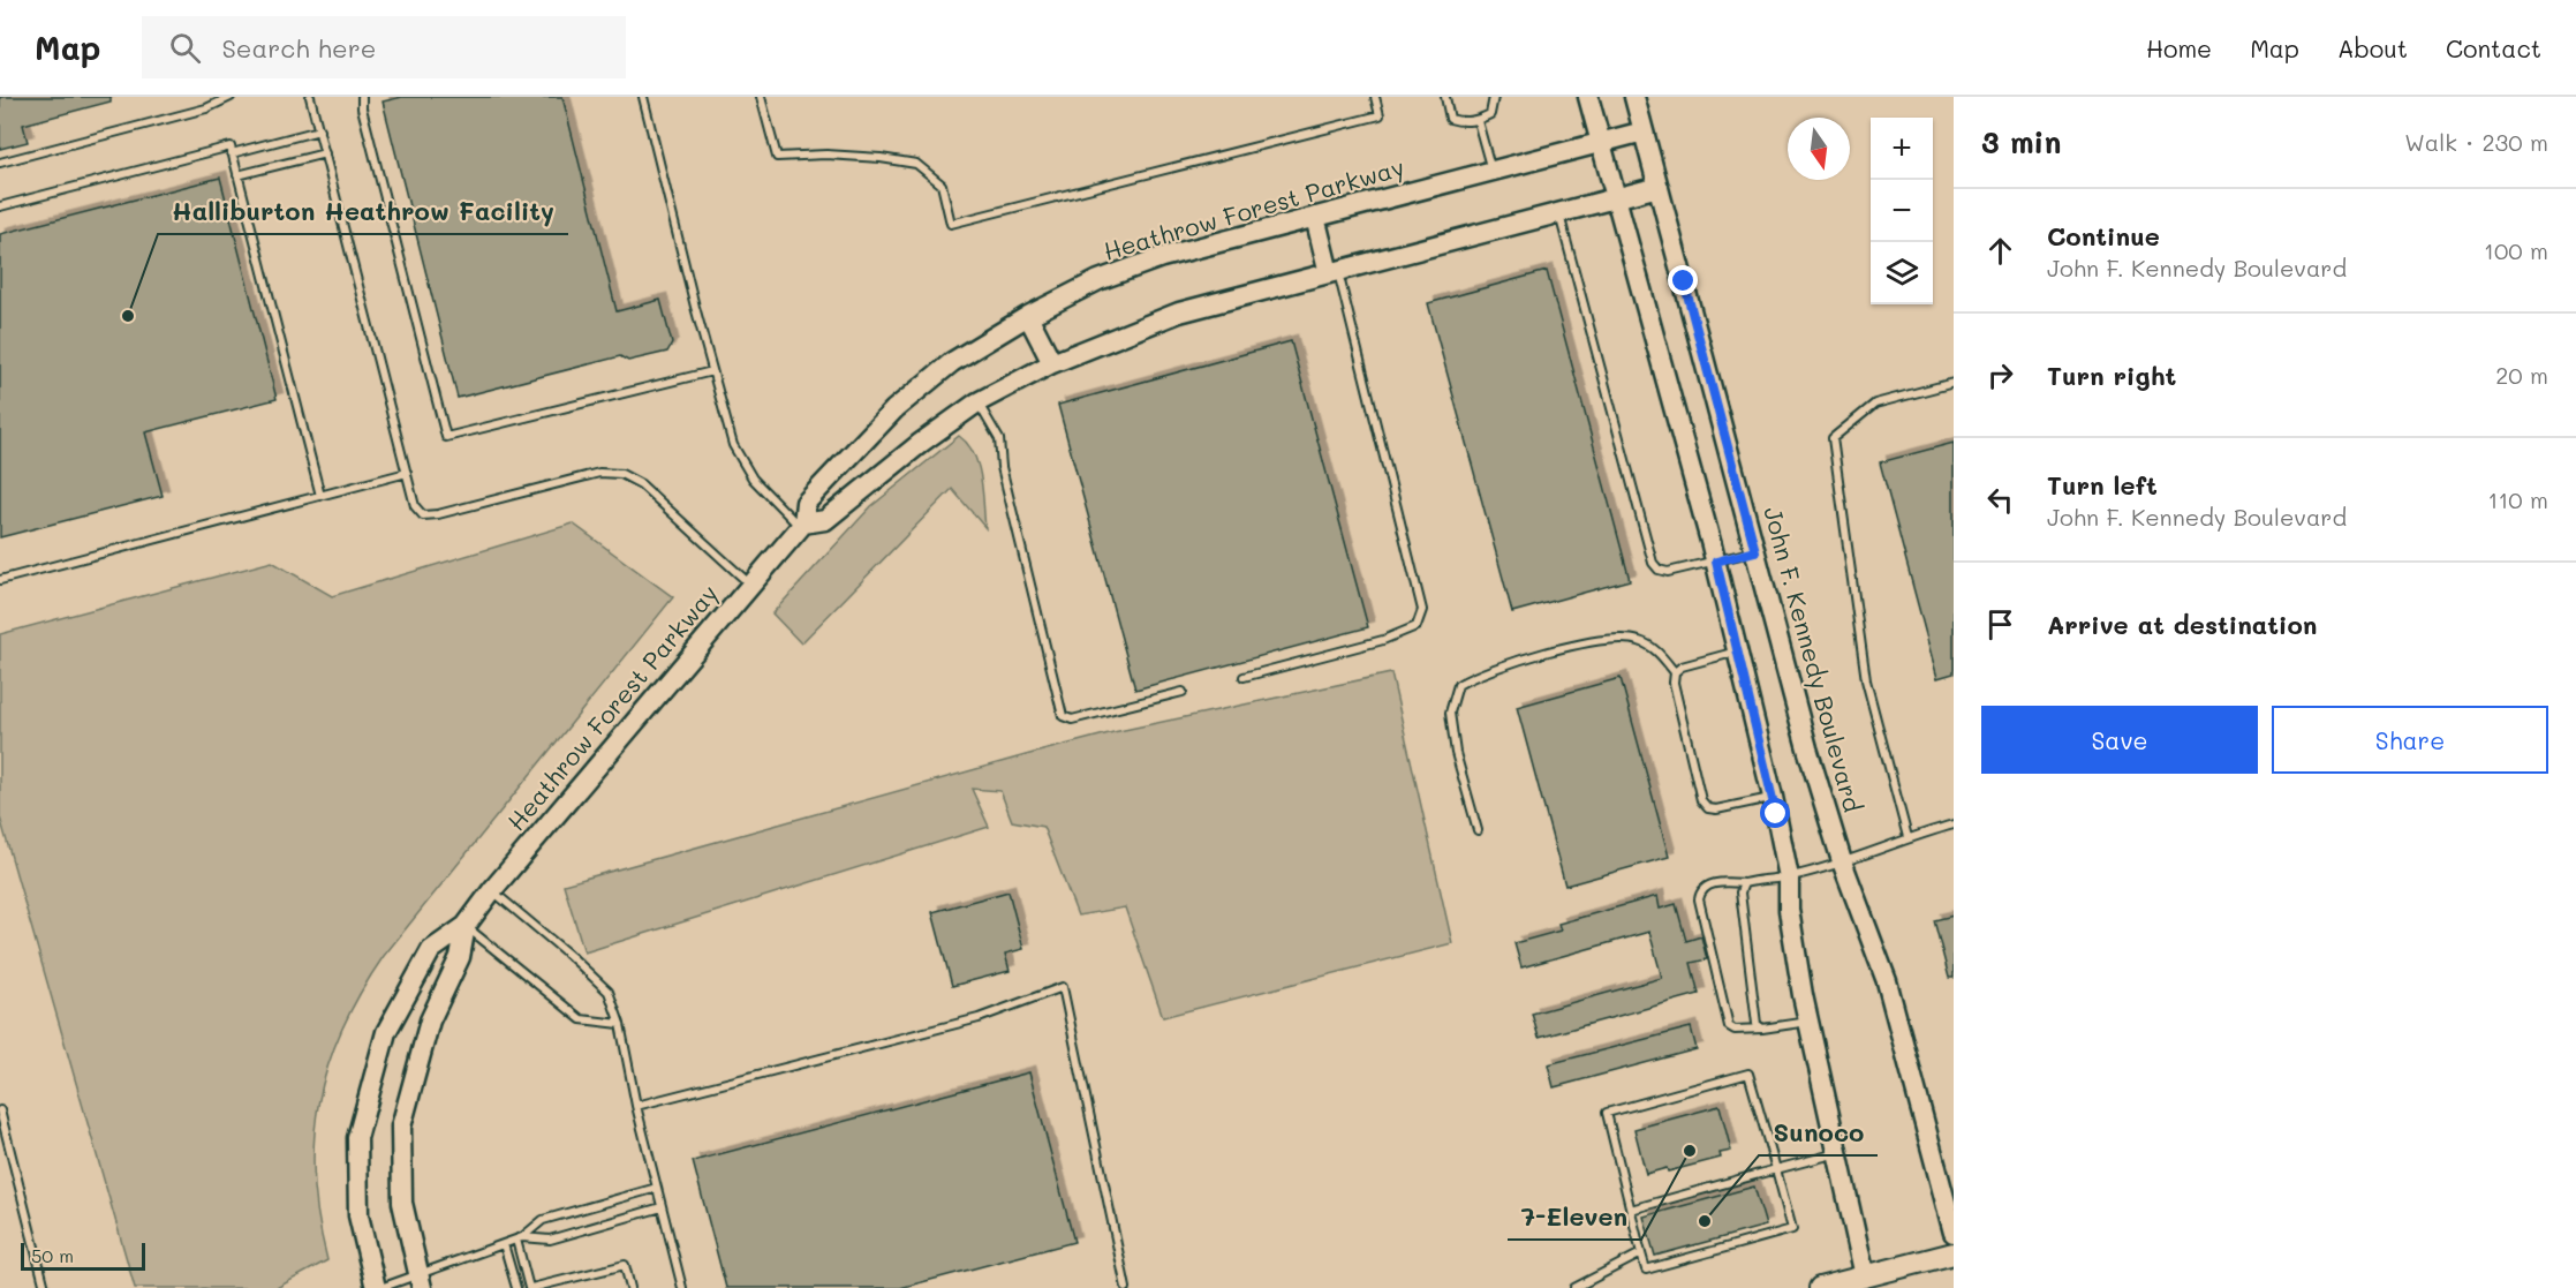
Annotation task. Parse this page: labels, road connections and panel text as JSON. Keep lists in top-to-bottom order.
{
  "streets": {
    "street": ["Heathrow Forest Parkway", "John F. Kennedy Boulevard"]
  },
  "crossings": [
    ["Heathrow Forest Parkway", "John F. Kennedy Boulevard"]
  ],
  "places": ["Halliburton Heathrow Facility", "7-Eleven", "Sunoco"],
  "scale_bar": "50 m",
  "north": "bottom",
  "page": {
    "header": "Map",
    "search": "Search here",
    "nav": [
      "Home",
      "Map",
      "About",
      "Contact"
    ],
    "heading": ["3 min", "Walk · 230 m"],
    "map_buttons": ["+", "−"],
    "list": [
      ["Continue", "John F. Kennedy Boulevard", "100 m"],
      ["Turn right", "20 m"],
      ["Turn left", "John F. Kennedy Boulevard", "110 m"],
      "Arrive at destination"
    ],
    "buttons": ["Save", "Share"],
    "scale": "50 m"
  }
}
